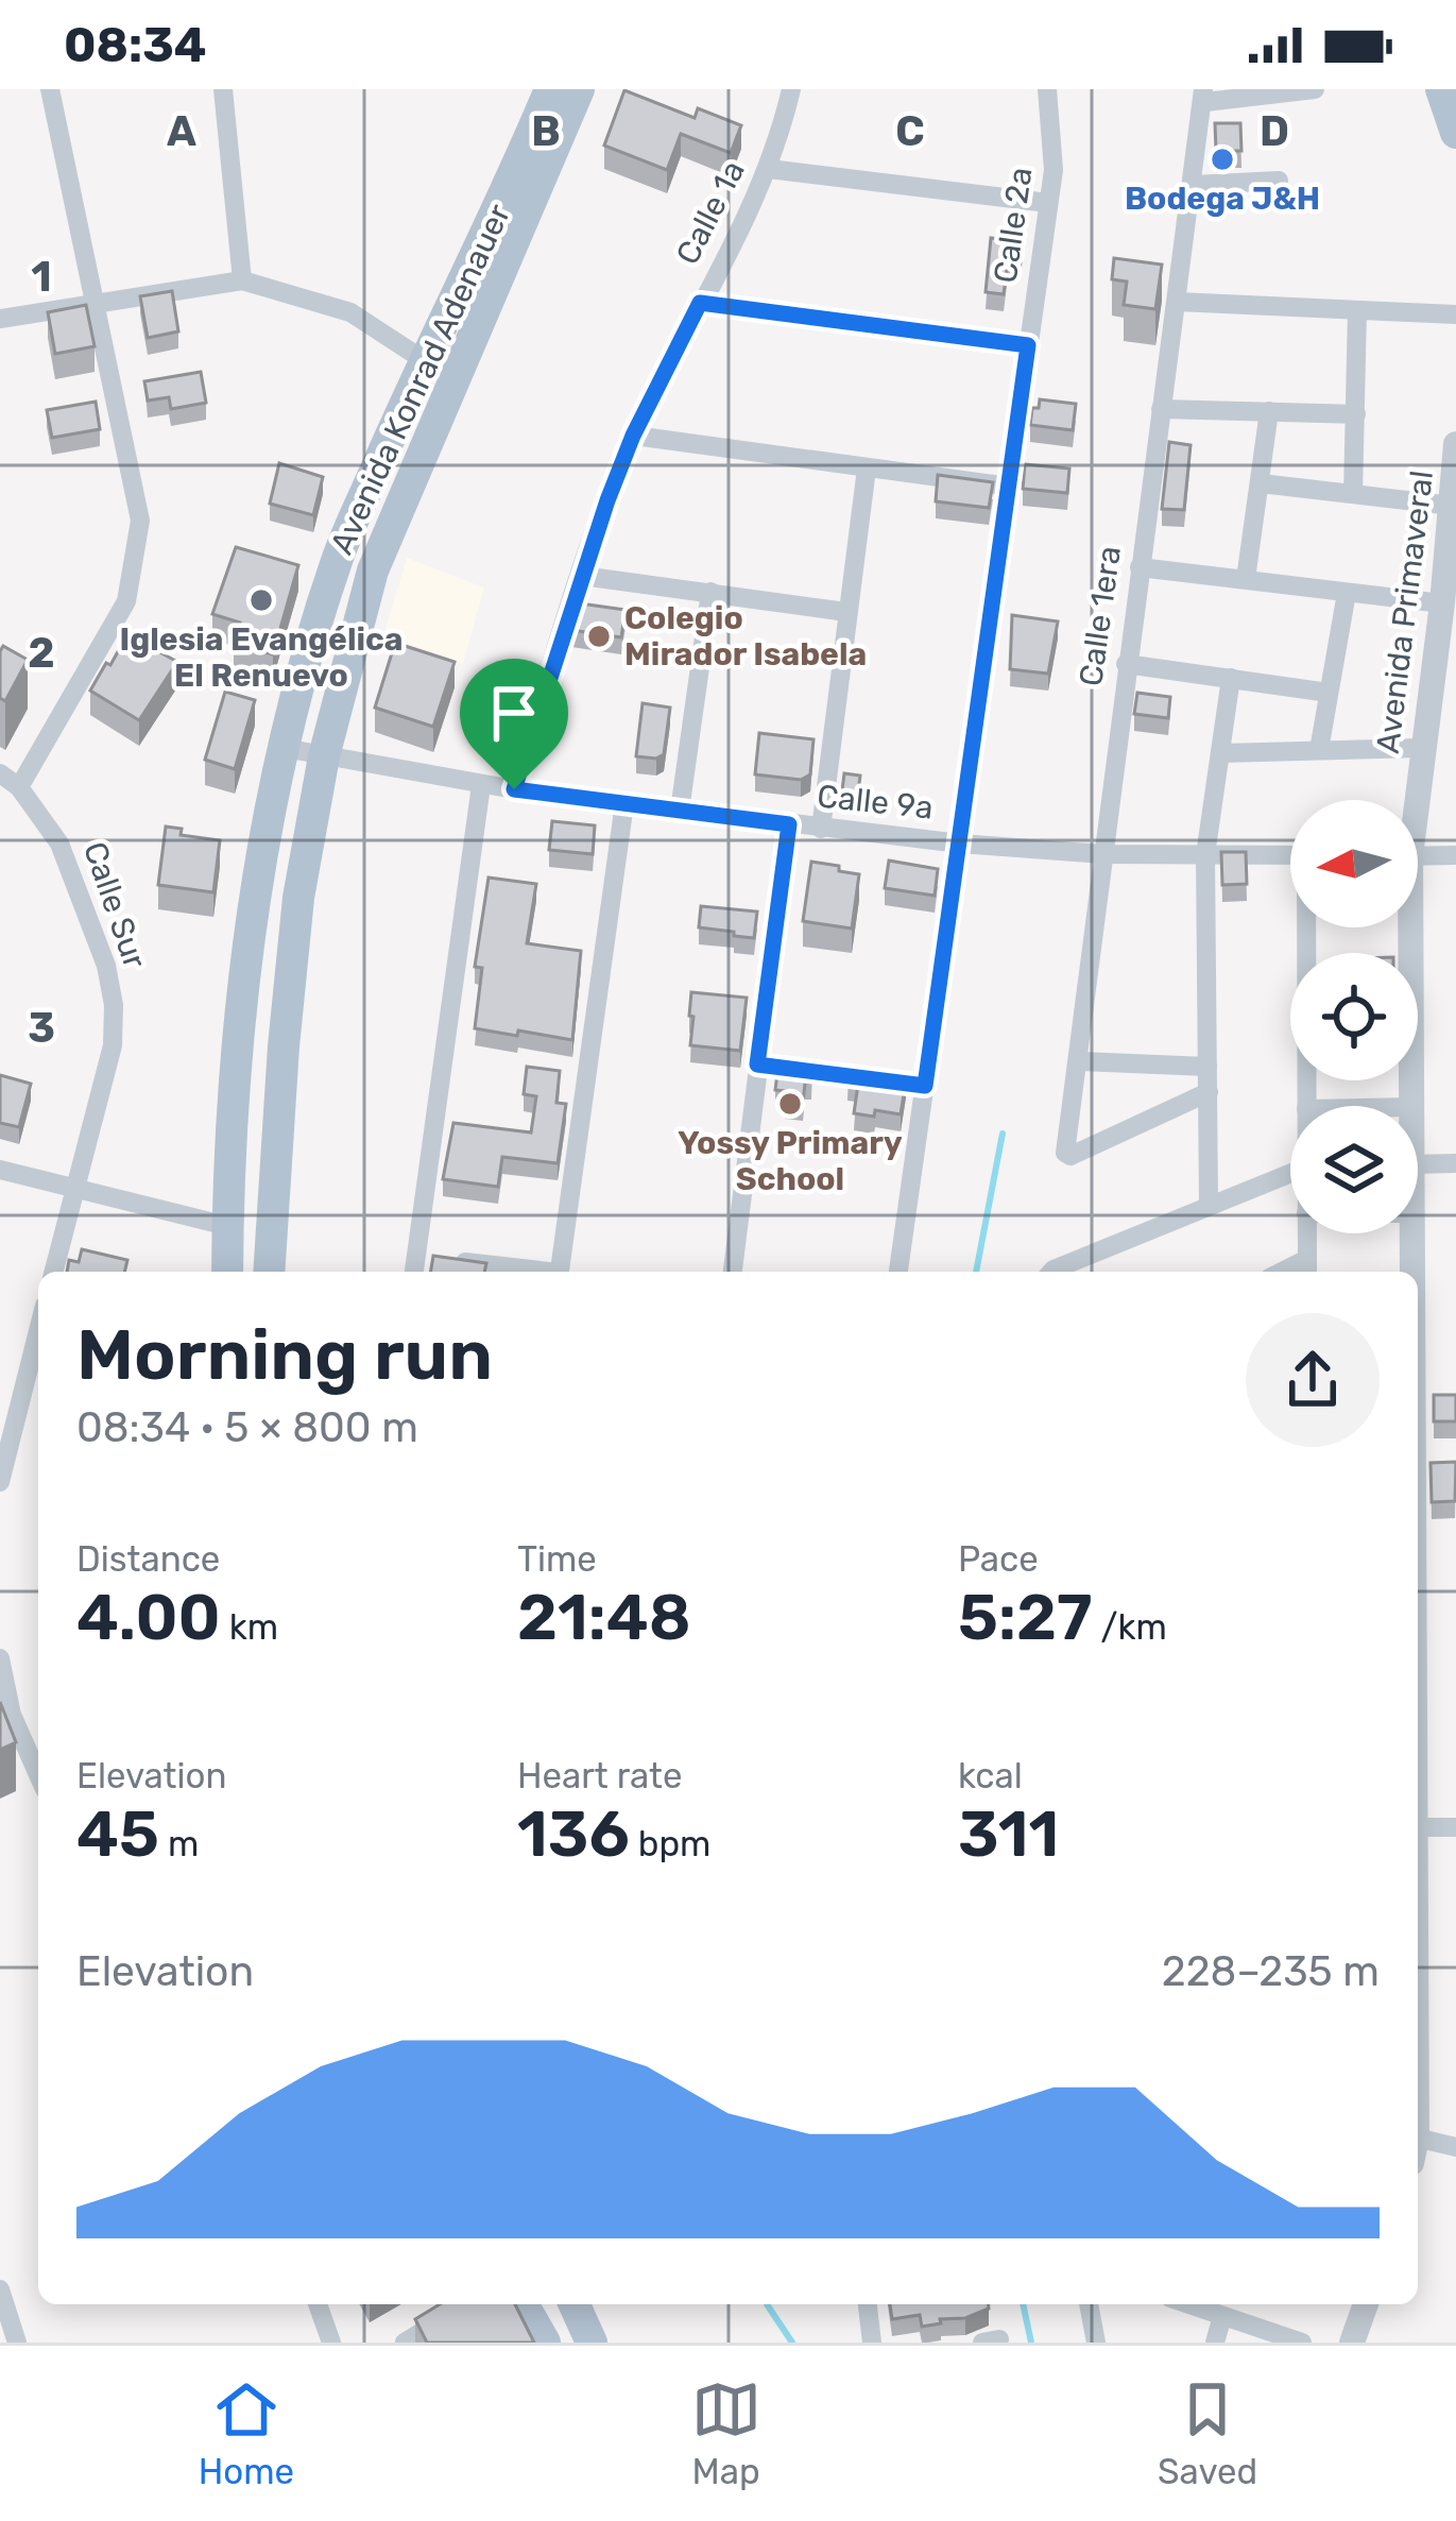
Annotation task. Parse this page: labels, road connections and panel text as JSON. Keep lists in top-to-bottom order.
{
  "streets": {
    "main road": ["Avenida Konrad Adenauer"],
    "street": [
      "Calle 1a",
      "Calle 2a",
      "Avenida Primaveral",
      "Calle 1era",
      "Calle 9a",
      "Calle Sur"
    ]
  },
  "crossings": [
    ["Calle 1a", "Calle 9a"],
    ["Calle 2a", "Calle 9a"],
    ["Avenida Konrad Adenauer", "Calle 9a"],
    ["Calle 1era", "Calle 9a"]
  ],
  "places": [
    "Bodega J&H",
    "Iglesia Evangélica El Renuevo",
    "Colegio Mirador Isabela",
    "Yossy Primary School"
  ],
  "north": "left",
  "page": {
    "status": "08:34",
    "heading": ["Morning run", "08:34 · 5 × 800 m"],
    "stats": [
      ["Distance", "4.00 km"],
      ["Time", "21:48"],
      ["Pace", "5:27 /km"],
      ["Elevation", "45 m"],
      ["Heart rate", "136 bpm"],
      ["kcal", "311"]
    ],
    "chart": ["Elevation", "228–235 m"],
    "tabs": ["Home", "Map", "Saved"]
  },
  "grid": {
    "columns": [
      "A",
      "B",
      "C",
      "D"
    ],
    "rows": ["1", "2", "3"]
  }
}
